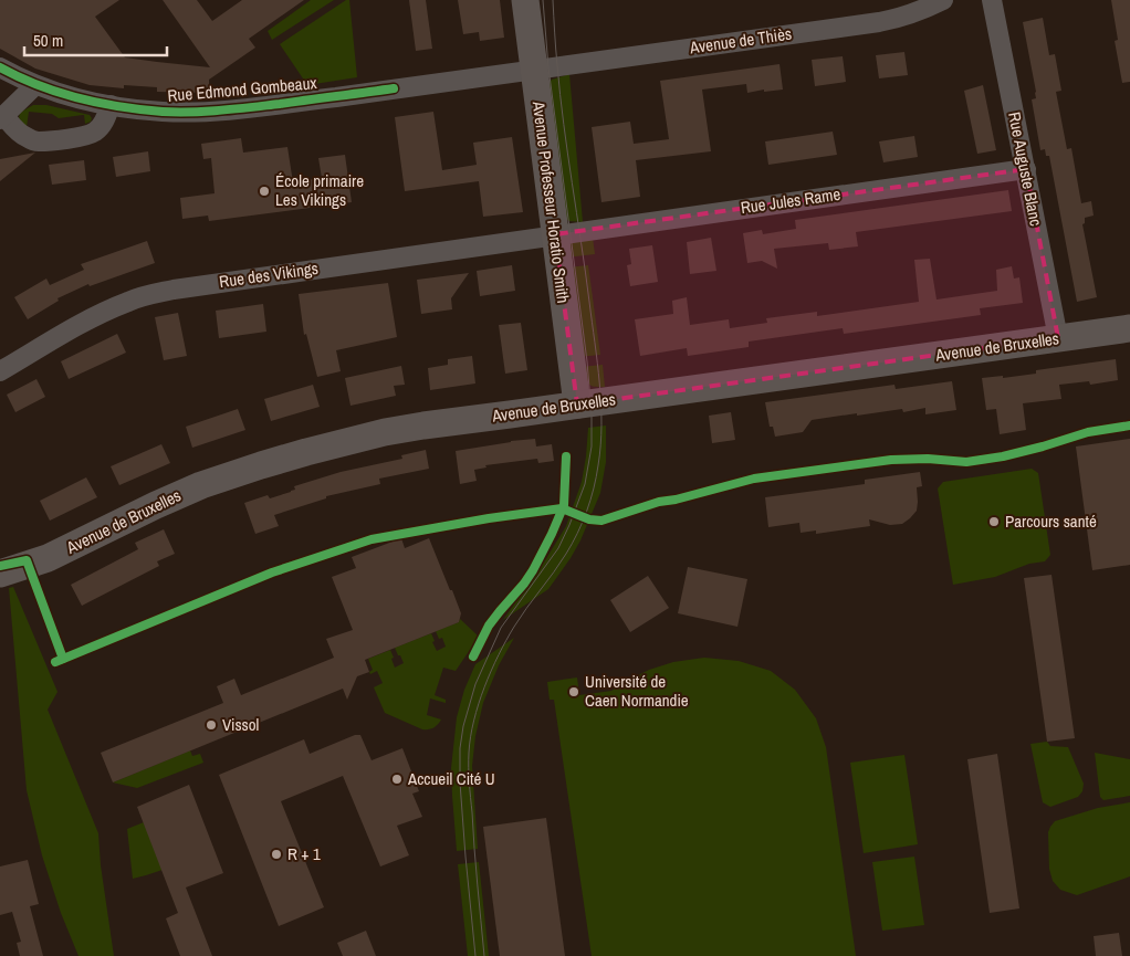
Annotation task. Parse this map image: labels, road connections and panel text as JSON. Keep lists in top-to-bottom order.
{
  "streets": {
    "street": [
      "Avenue de Thiès",
      "Rue Edmond Gombeaux",
      "Rue Auguste Blanc",
      "Rue Jules Rame",
      "Avenue Professeur Horatio Smith",
      "Rue des Vikings",
      "Avenue de Bruxelles"
    ]
  },
  "crossings": [
    ["Avenue de Thiès", "Rue Edmond Gombeaux"],
    ["Avenue de Thiès", "Avenue Professeur Horatio Smith"],
    ["Rue Edmond Gombeaux", "Avenue Professeur Horatio Smith"],
    ["Rue Auguste Blanc", "Rue Jules Rame"],
    ["Rue Auguste Blanc", "Avenue de Bruxelles"],
    ["Rue Jules Rame", "Avenue Professeur Horatio Smith"],
    ["Rue Jules Rame", "Rue des Vikings"],
    ["Avenue Professeur Horatio Smith", "Rue des Vikings"],
    ["Avenue Professeur Horatio Smith", "Avenue de Bruxelles"]
  ],
  "places": [
    "École primaire Les Vikings",
    "Parcours santé",
    "Université de Caen Normandie",
    "Vissol",
    "Accueil Cité U",
    "R + 1"
  ],
  "scale_bar": "50 m"
}
